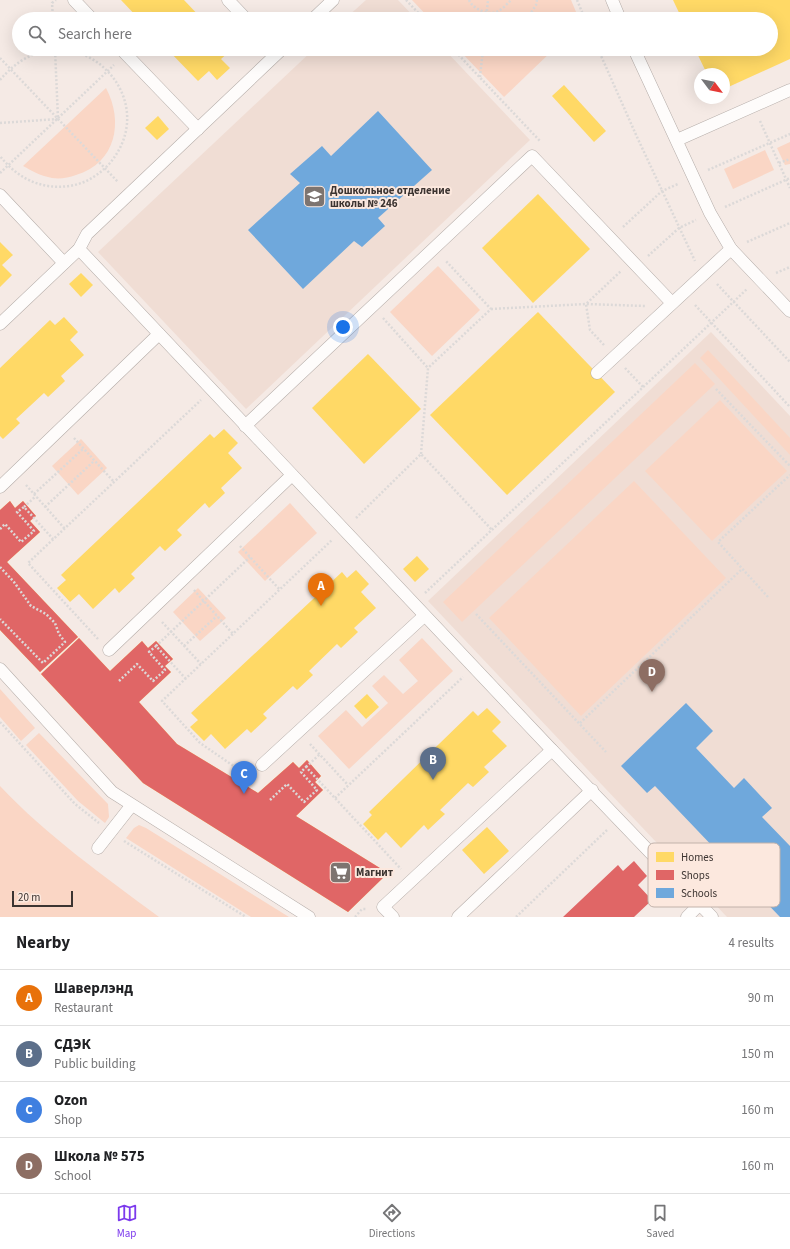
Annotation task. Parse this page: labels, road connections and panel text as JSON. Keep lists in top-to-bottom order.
{
  "places": {
    "school or university": ["Дошкольное отделение школы № 246"],
    "supermarket": ["Магнит"]
  },
  "legend": ["Homes", "Shops", "Schools"],
  "scale_bar": "20 m",
  "north": "bottom right",
  "page": {
    "search": "Search here",
    "pins": [
      "A",
      "D",
      "B",
      "C"
    ],
    "scale": "20 m",
    "heading": ["Nearby", "4 results"],
    "list": [
      {
        "mark": "A",
        "name": "Шаверлэнд",
        "note": "Restaurant",
        "value": "90 m"
      },
      {
        "mark": "B",
        "name": "СДЭК",
        "note": "Public building",
        "value": "150 m"
      },
      {
        "mark": "C",
        "name": "Ozon",
        "note": "Shop",
        "value": "160 m"
      },
      {
        "mark": "D",
        "name": "Школа № 575",
        "note": "School",
        "value": "160 m"
      }
    ],
    "nav": ["Map", "Directions", "Saved"]
  }
}
